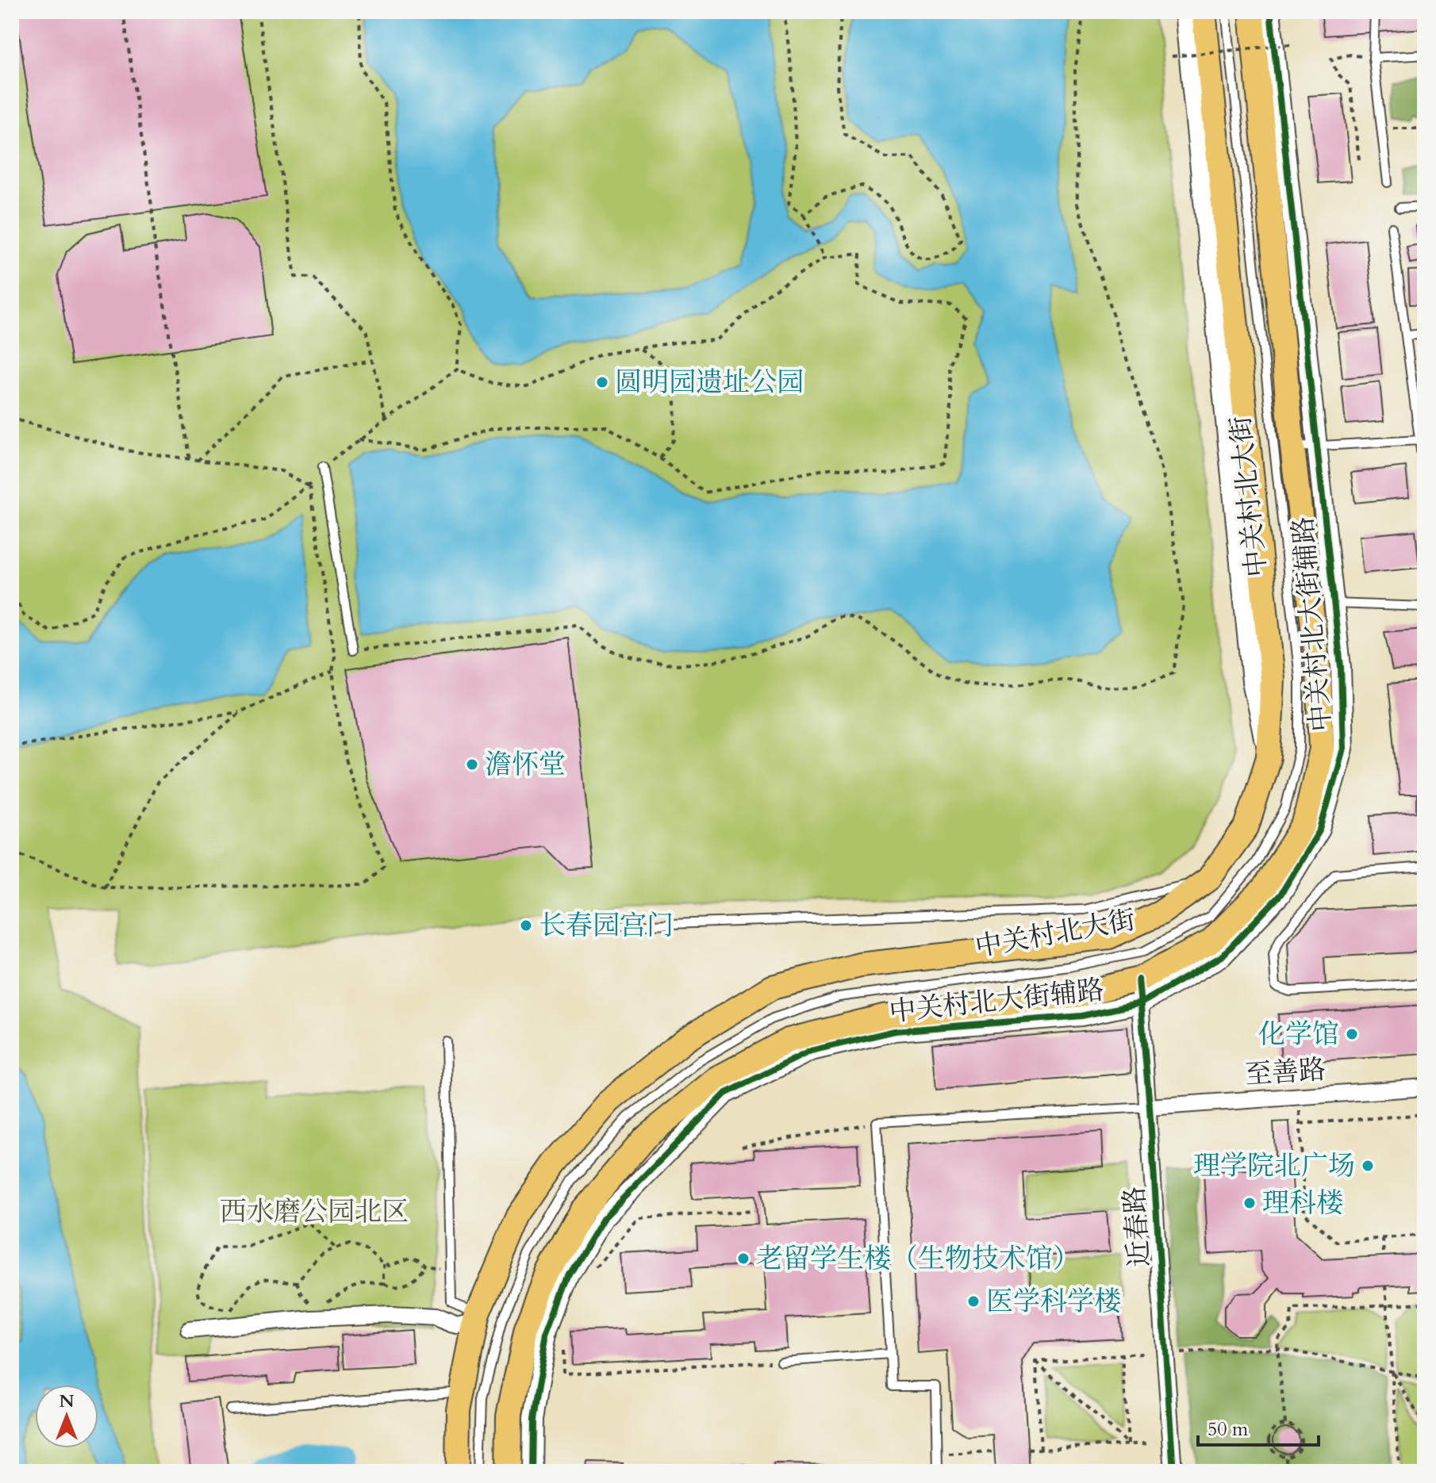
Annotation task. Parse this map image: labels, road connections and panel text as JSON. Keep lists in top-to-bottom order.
{
  "streets": {
    "main road": ["中关村北大街"],
    "street": ["中关村北大街辅路", "至善路", "近春路"]
  },
  "crossings": [
    ["中关村北大街", "中关村北大街辅路"],
    ["中关村北大街", "近春路"],
    ["中关村北大街辅路", "近春路"],
    ["至善路", "近春路"]
  ],
  "parks": ["西水磨公园北区"],
  "places": [
    "圆明园遗址公园",
    "澹怀堂",
    "长春园宫门",
    "化学馆",
    "理学院北广场",
    "理科楼",
    "老留学生楼（生物技术馆）",
    "医学科学楼"
  ],
  "scale_bar": "50 m",
  "north": "top"
}
